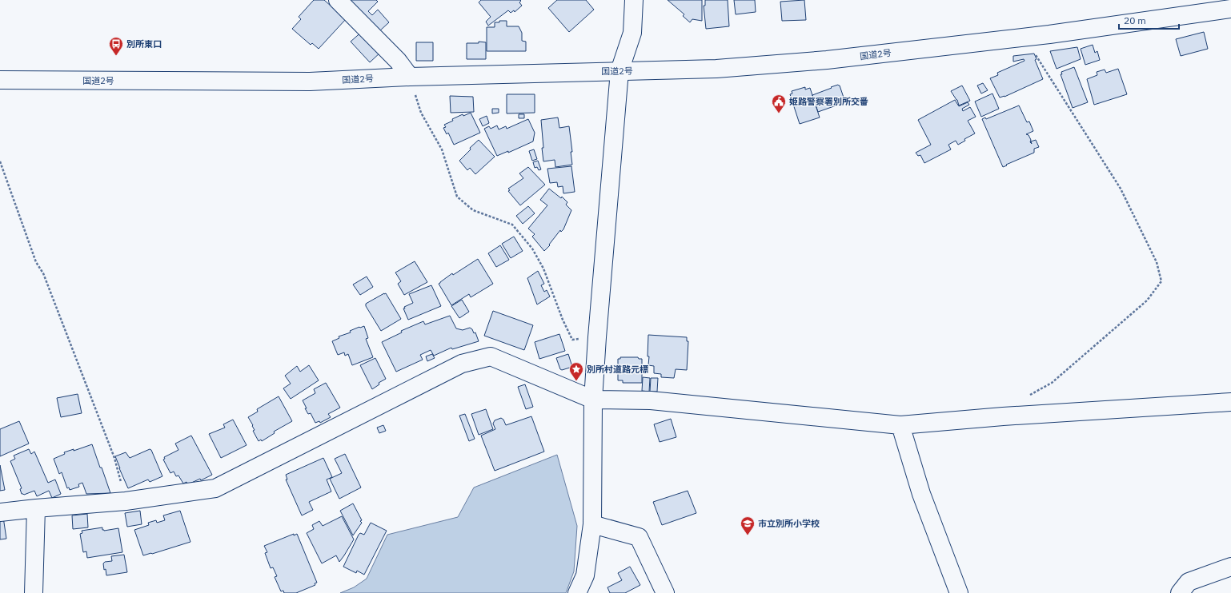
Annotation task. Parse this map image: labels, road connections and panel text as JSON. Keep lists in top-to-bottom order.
{
  "streets": {
    "main road": ["国道2号"]
  },
  "places": {
    "bus stop": ["別所東口"],
    "public building": ["姫路警察署別所交番"],
    "place": ["別所村道路元標"],
    "school or university": ["市立別所小学校"]
  },
  "scale_bar": "20 m"
}
